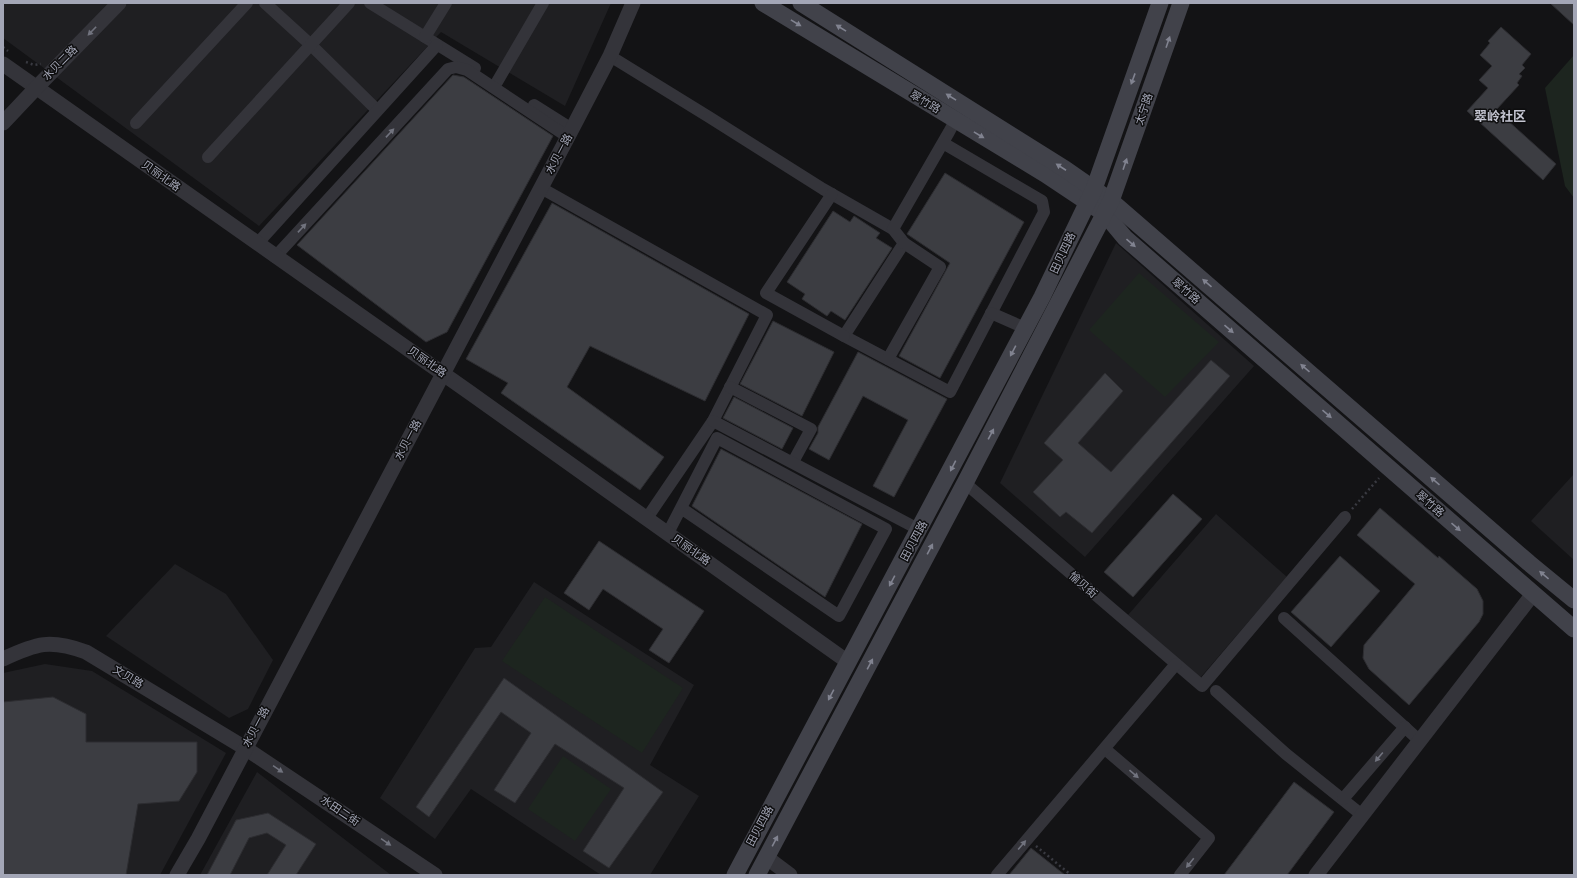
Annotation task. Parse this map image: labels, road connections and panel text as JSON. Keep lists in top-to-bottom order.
{
  "streets": {
    "main road": ["翠竹路", "太宁路", "田贝四路"],
    "street": [
      "水贝二路",
      "水贝一路",
      "贝丽北路",
      "愉贝街",
      "文贝路",
      "水田二街"
    ]
  },
  "crossings": [
    ["水贝二路", "贝丽北路"],
    ["翠竹路", "太宁路"],
    ["翠竹路", "田贝四路"],
    ["太宁路", "田贝四路"],
    ["水贝一路", "贝丽北路"],
    ["水贝一路", "文贝路"],
    ["水贝一路", "水田二街"],
    ["贝丽北路", "田贝四路"],
    ["田贝四路", "愉贝街"],
    ["文贝路", "水田二街"]
  ],
  "one_way": ["水田二街"],
  "districts": ["翠岭社区"]
}
